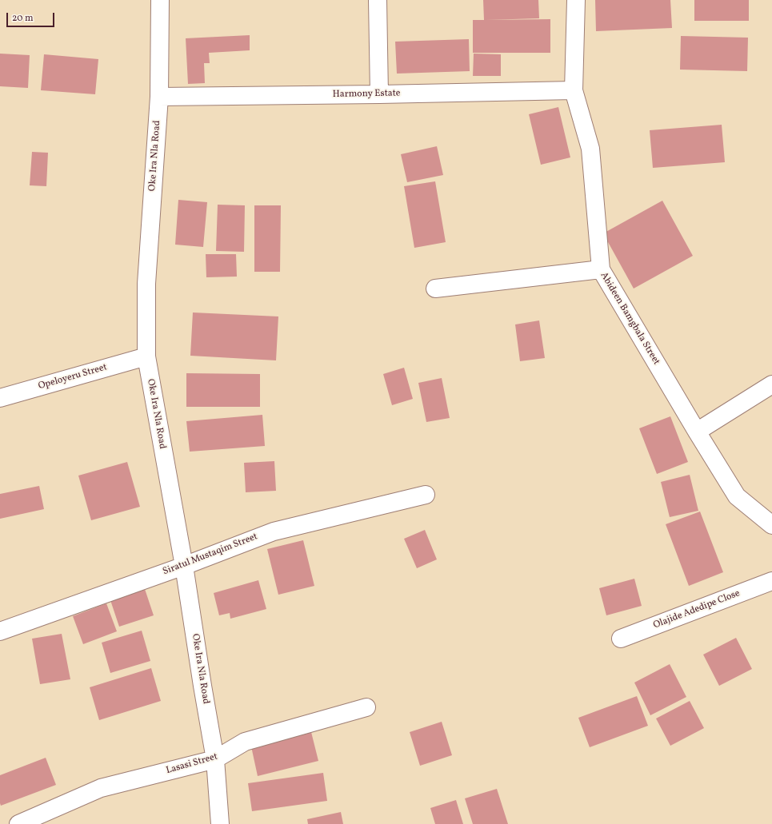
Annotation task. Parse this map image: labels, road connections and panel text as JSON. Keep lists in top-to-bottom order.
{
  "streets": {
    "street": [
      "Harmony Estate",
      "Oke Ira Nla Road",
      "Abideen Bamgbala Street",
      "Opeloyeru Street",
      "Siratul Mustaqim Street",
      "Olajide Adedipe Close",
      "Lasasi Street"
    ]
  },
  "crossings": [
    ["Harmony Estate", "Oke Ira Nla Road"],
    ["Harmony Estate", "Abideen Bamgbala Street"],
    ["Oke Ira Nla Road", "Opeloyeru Street"],
    ["Oke Ira Nla Road", "Siratul Mustaqim Street"],
    ["Oke Ira Nla Road", "Lasasi Street"]
  ],
  "scale_bar": "20 m"
}
